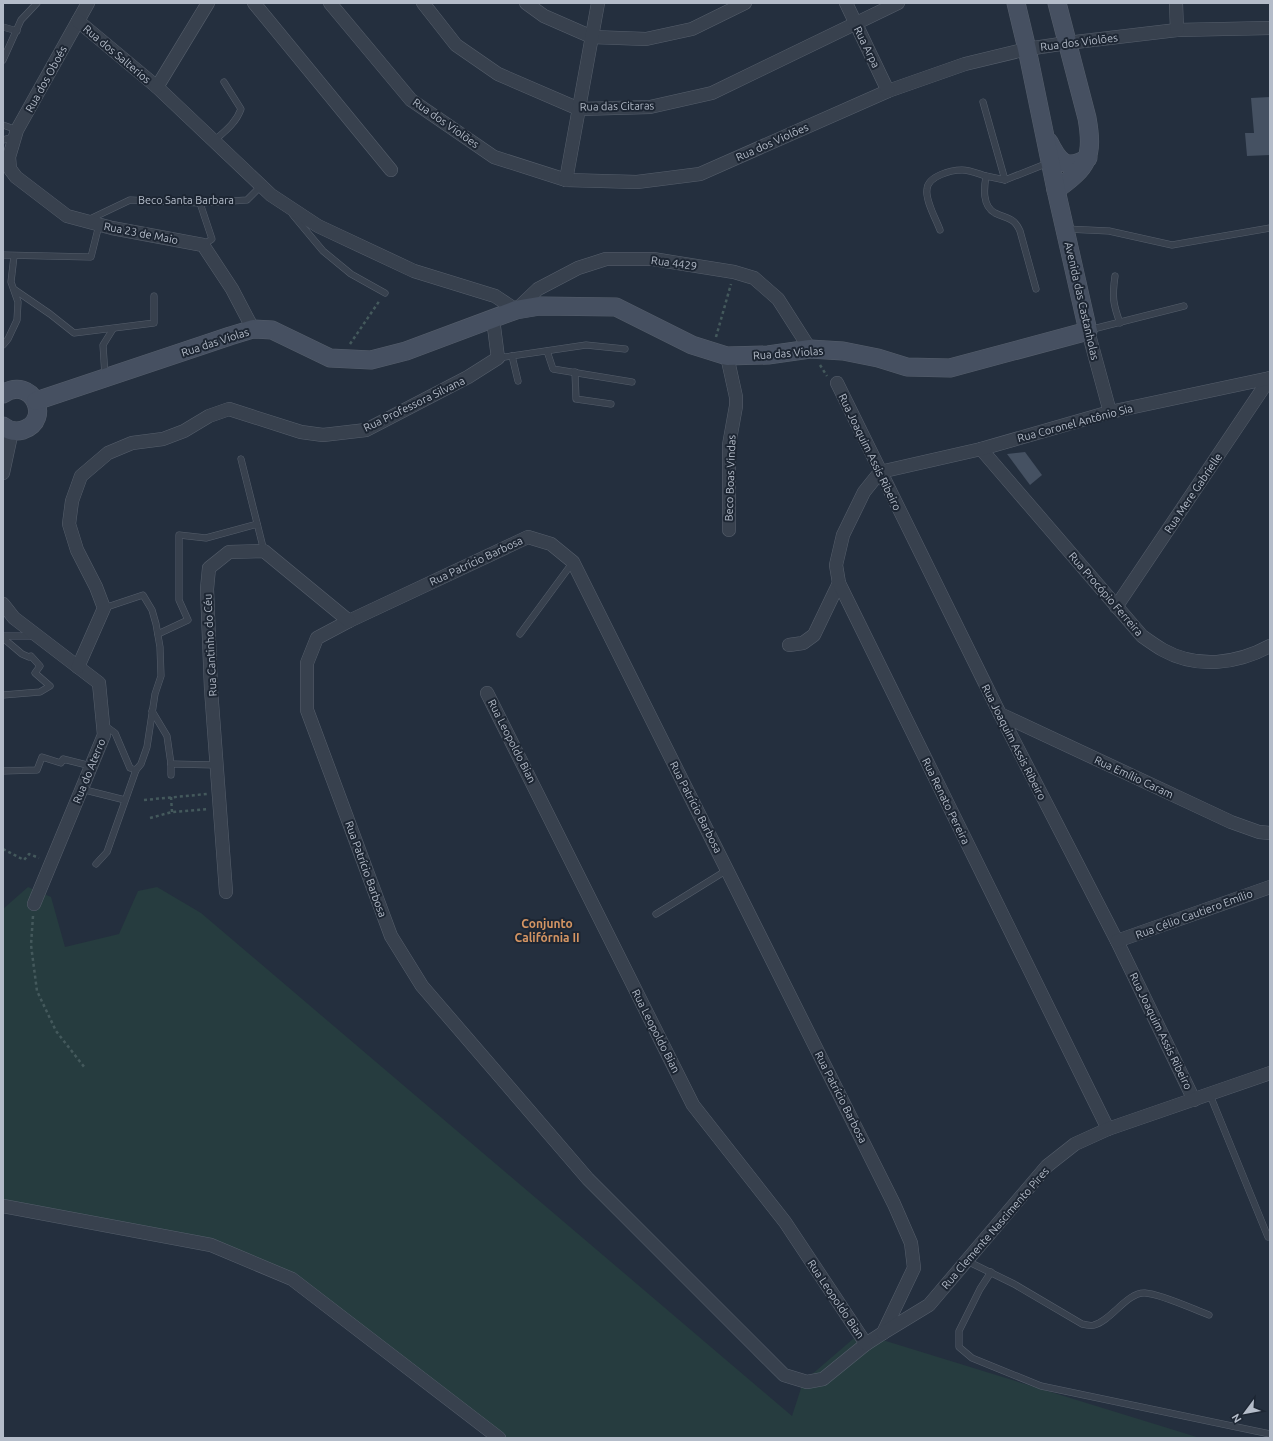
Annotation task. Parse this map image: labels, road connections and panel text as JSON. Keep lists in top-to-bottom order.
{
  "streets": {
    "street": [
      "Rua dos Violões",
      "Rua Arpa",
      "Rua dos Salterios",
      "Rua dos Oboés",
      "Rua das Citaras",
      "Rua 23 de Maio",
      "Rua 4429",
      "Avenida das Castanholas",
      "Rua das Violas",
      "Rua Professora Silvana",
      "Rua Coronel Antônio Sia",
      "Rua Joaquim Assis Ribeiro",
      "Beco Boas Vindas",
      "Rua Mere Gabrielle",
      "Rua Patrício Barbosa",
      "Rua Procópio Ferreira",
      "Rua Cantinho do Céu",
      "Rua Leopoldo Bian",
      "Rua do Aterro",
      "Rua Emílio Caram",
      "Rua Renato Pereira",
      "Rua Célio Cautiero Emílio",
      "Rua Clemente Nascimento Pires"
    ],
    "lane": ["Beco Santa Barbara"]
  },
  "crossings": [
    ["Rua dos Violões", "Rua Arpa"],
    ["Rua dos Violões", "Avenida das Castanholas"],
    ["Rua Arpa", "Rua das Citaras"],
    ["Rua dos Salterios", "Rua dos Oboés"],
    ["Rua dos Oboés", "Rua 23 de Maio"],
    ["Beco Santa Barbara", "Rua 23 de Maio"],
    ["Rua 4429", "Rua das Violas"],
    ["Avenida das Castanholas", "Rua das Violas"],
    ["Avenida das Castanholas", "Rua Coronel Antônio Sia"],
    ["Rua das Violas", "Beco Boas Vindas"],
    ["Rua Coronel Antônio Sia", "Rua Joaquim Assis Ribeiro"],
    ["Rua Coronel Antônio Sia", "Rua Mere Gabrielle"],
    ["Rua Coronel Antônio Sia", "Rua Procópio Ferreira"],
    ["Rua Coronel Antônio Sia", "Rua Renato Pereira"],
    ["Rua Joaquim Assis Ribeiro", "Rua Emílio Caram"],
    ["Rua Joaquim Assis Ribeiro", "Rua Renato Pereira"],
    ["Rua Joaquim Assis Ribeiro", "Rua Célio Cautiero Emílio"],
    ["Rua Joaquim Assis Ribeiro", "Rua Clemente Nascimento Pires"],
    ["Rua Mere Gabrielle", "Rua Procópio Ferreira"],
    ["Rua Patrício Barbosa", "Rua Leopoldo Bian"],
    ["Rua Patrício Barbosa", "Rua Clemente Nascimento Pires"],
    ["Rua Renato Pereira", "Rua Clemente Nascimento Pires"]
  ],
  "districts": ["Conjunto Califórnia II"],
  "north": "bottom left"
}
